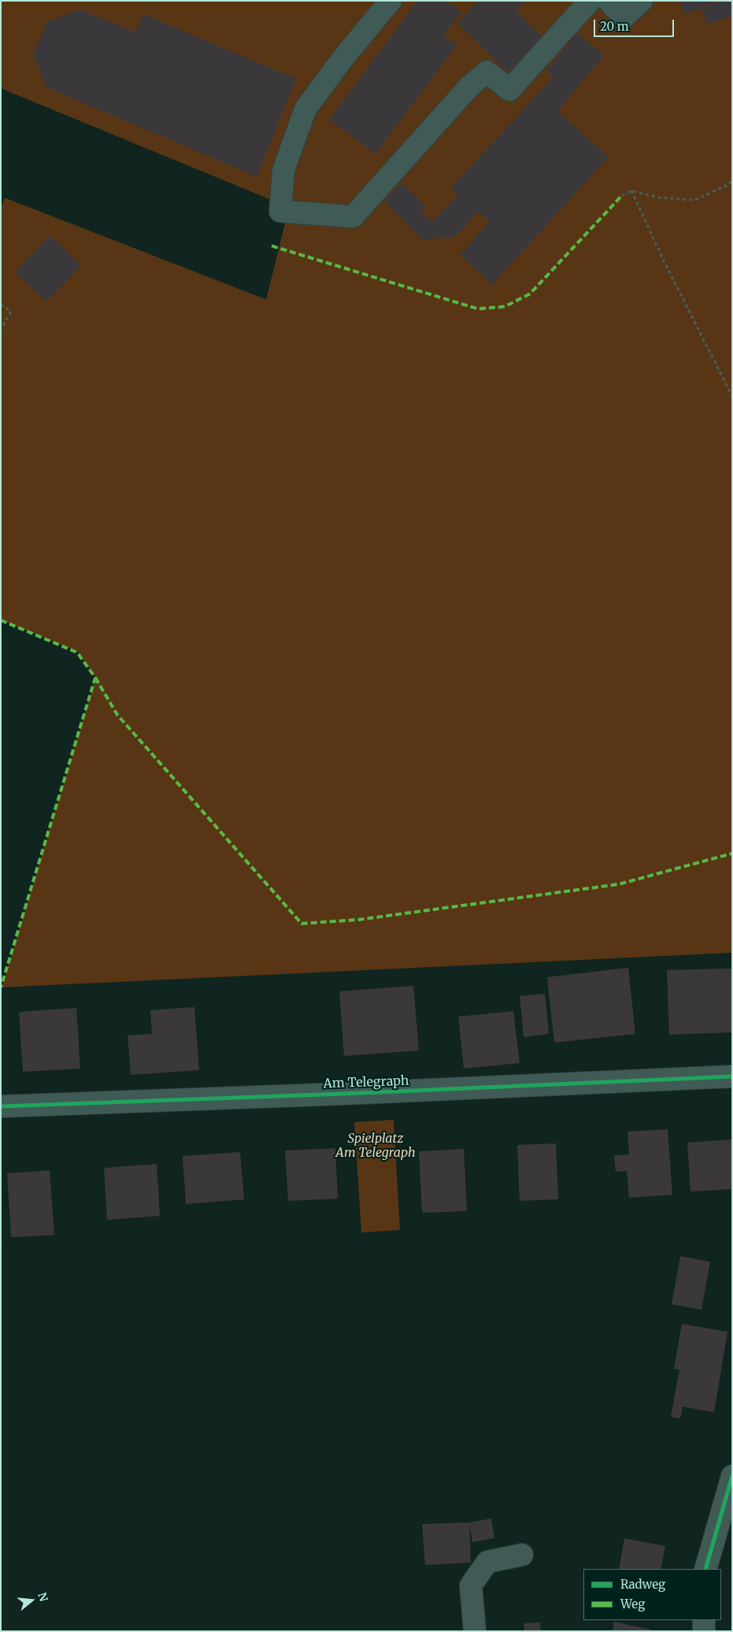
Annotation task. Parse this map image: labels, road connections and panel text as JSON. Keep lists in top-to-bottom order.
{
  "streets": {
    "street": ["Am Telegraph"]
  },
  "parks": ["Spielplatz Am Telegraph"],
  "legend": ["Radweg", "Weg"],
  "scale_bar": "20 m",
  "north": "right"
}
